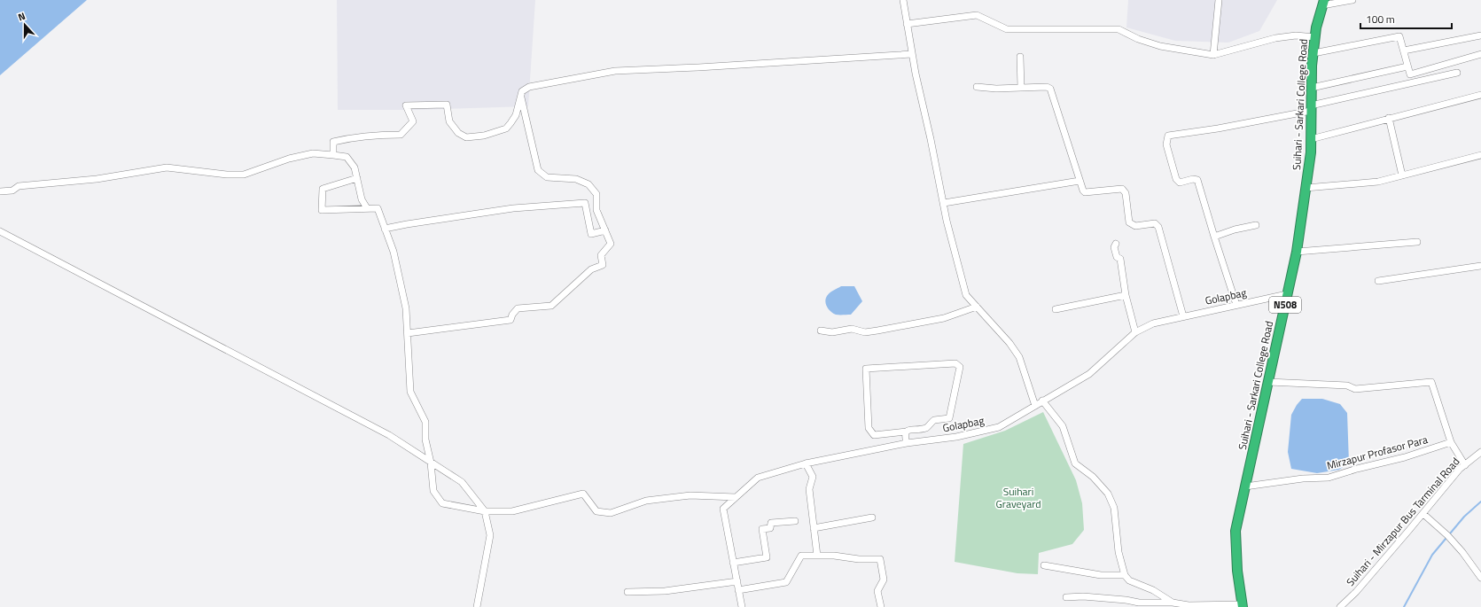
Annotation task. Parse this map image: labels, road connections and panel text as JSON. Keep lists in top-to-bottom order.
{
  "streets": {
    "highway": ["Suihari - Sarkari College Road", "N508"],
    "street": ["Golapbag", "Mirzapur Profasor Para", "Suihari - Mirzapur Bus Tarminal Road"]
  },
  "crossings": [
    ["Suihari - Sarkari College Road", "Golapbag"],
    ["Suihari - Sarkari College Road", "Mirzapur Profasor Para"]
  ],
  "parks": ["Suihari Graveyard"],
  "scale_bar": "100 m",
  "north": "top"
}
